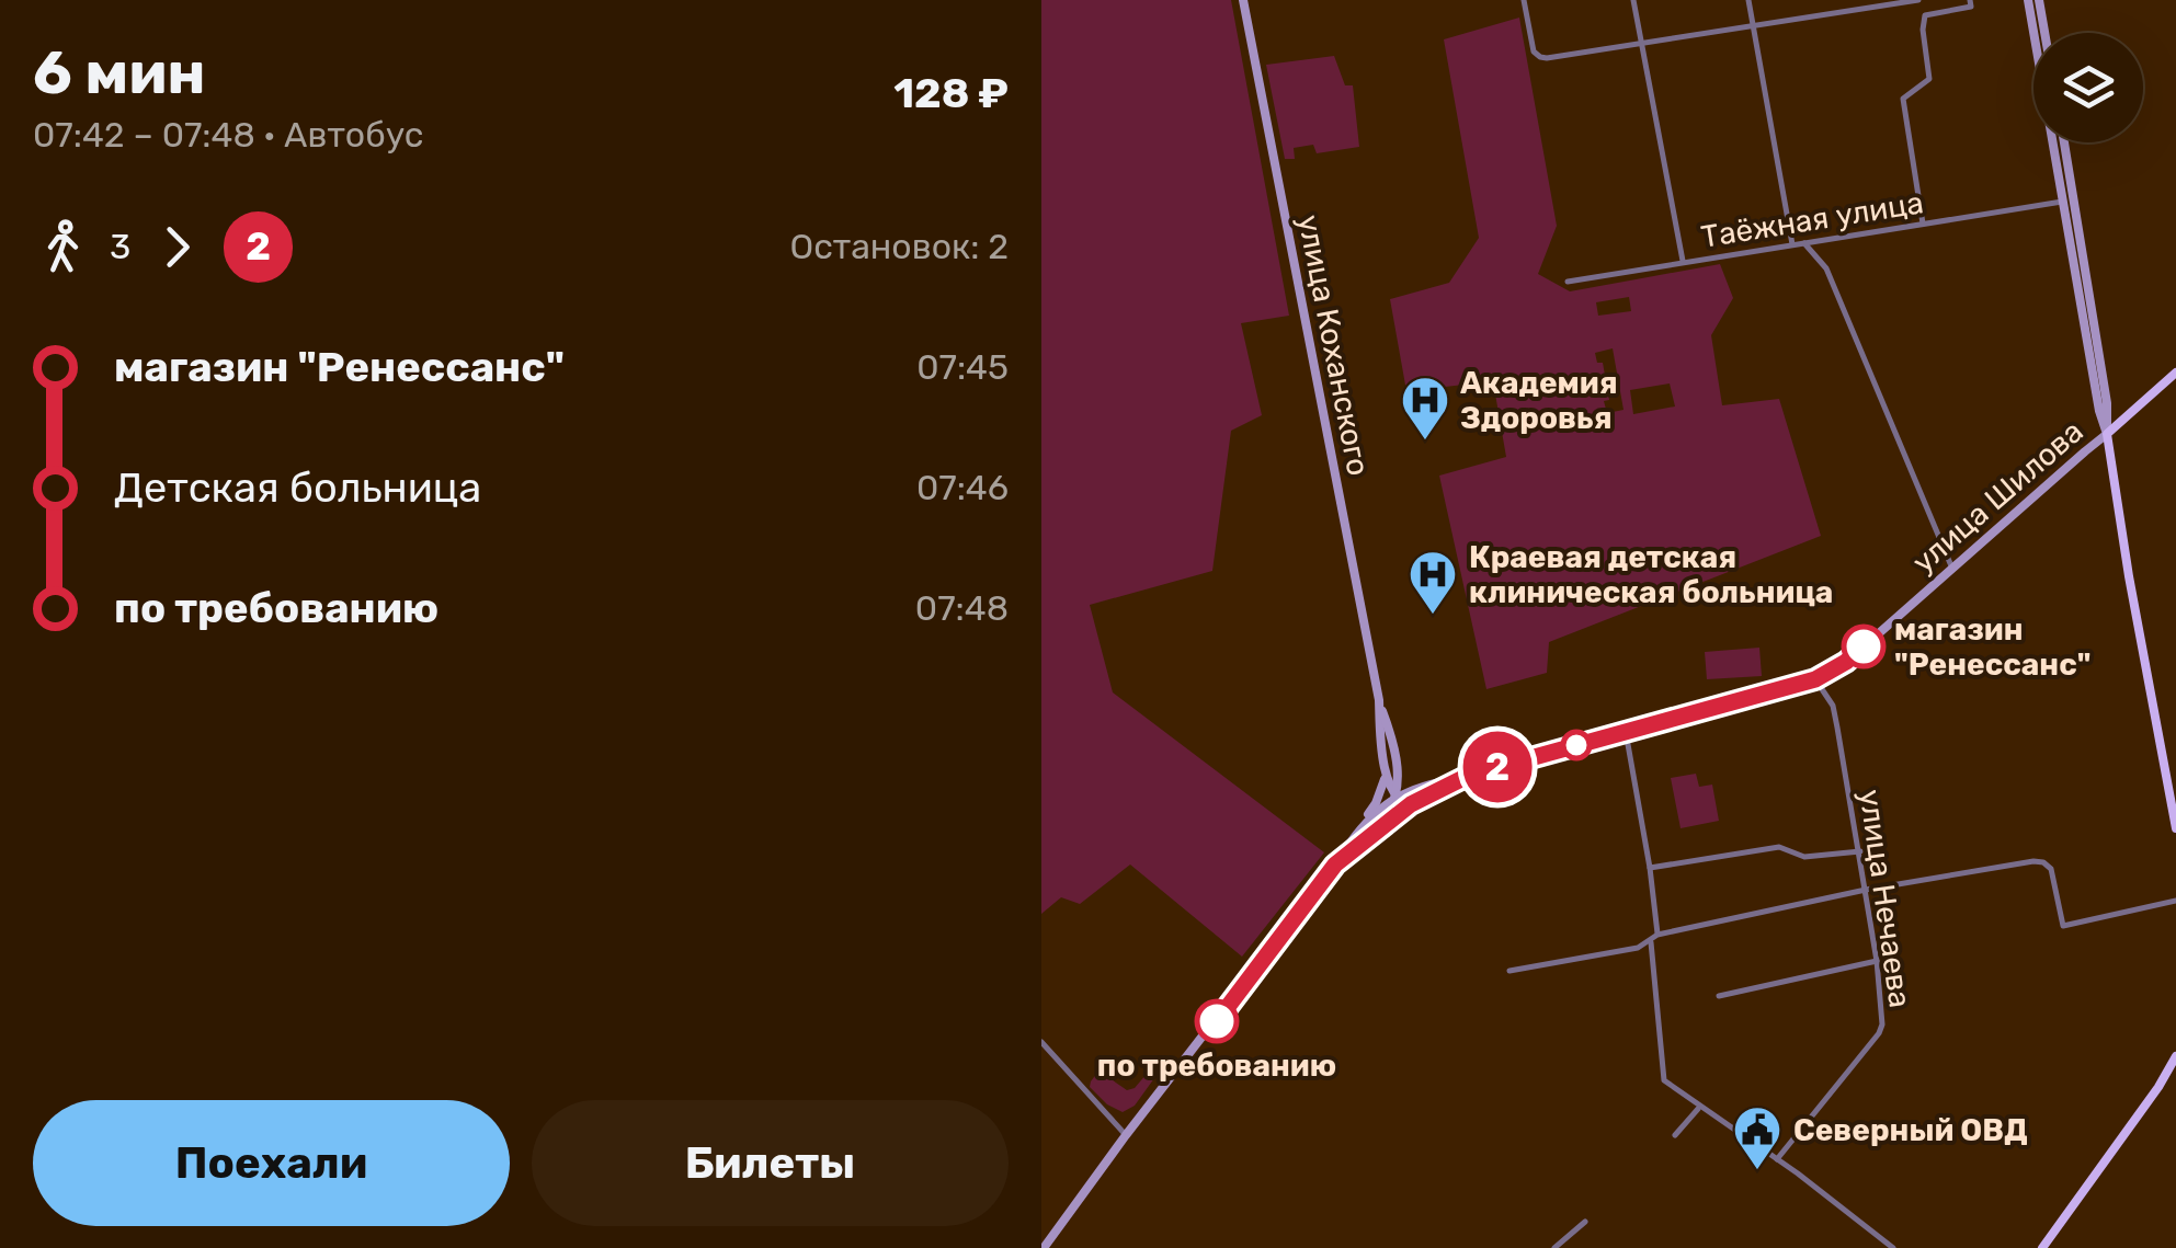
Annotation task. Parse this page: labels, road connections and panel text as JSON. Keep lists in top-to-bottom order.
{
  "streets": {
    "main road": ["улица Коханского", "улица Шилова"],
    "street": ["Таёжная улица", "улица Нечаева"]
  },
  "crossings": [
    ["улица Шилова", "улица Нечаева"]
  ],
  "places": {
    "hospital": ["Академия Здоровья", "Краевая детская клиническая больница"],
    "other": ["магазин \"Ренессанс\"", "по требованию"],
    "public building": ["Северный ОВД"]
  },
  "lines": ["bus line 2"],
  "page": {
    "heading": ["6 мин", "07:42 – 07:48 · Автобус", "128 ₽"],
    "on_map": "2",
    "legs": ["3", "2", "Остановок: 2"],
    "list": [
      {
        "name": "магазин \"Ренессанс\"",
        "value": "07:45"
      },
      {
        "name": "Детская больница",
        "value": "07:46"
      },
      {
        "name": "по требованию",
        "value": "07:48"
      }
    ],
    "buttons": ["Поехали", "Билеты"]
  }
}
